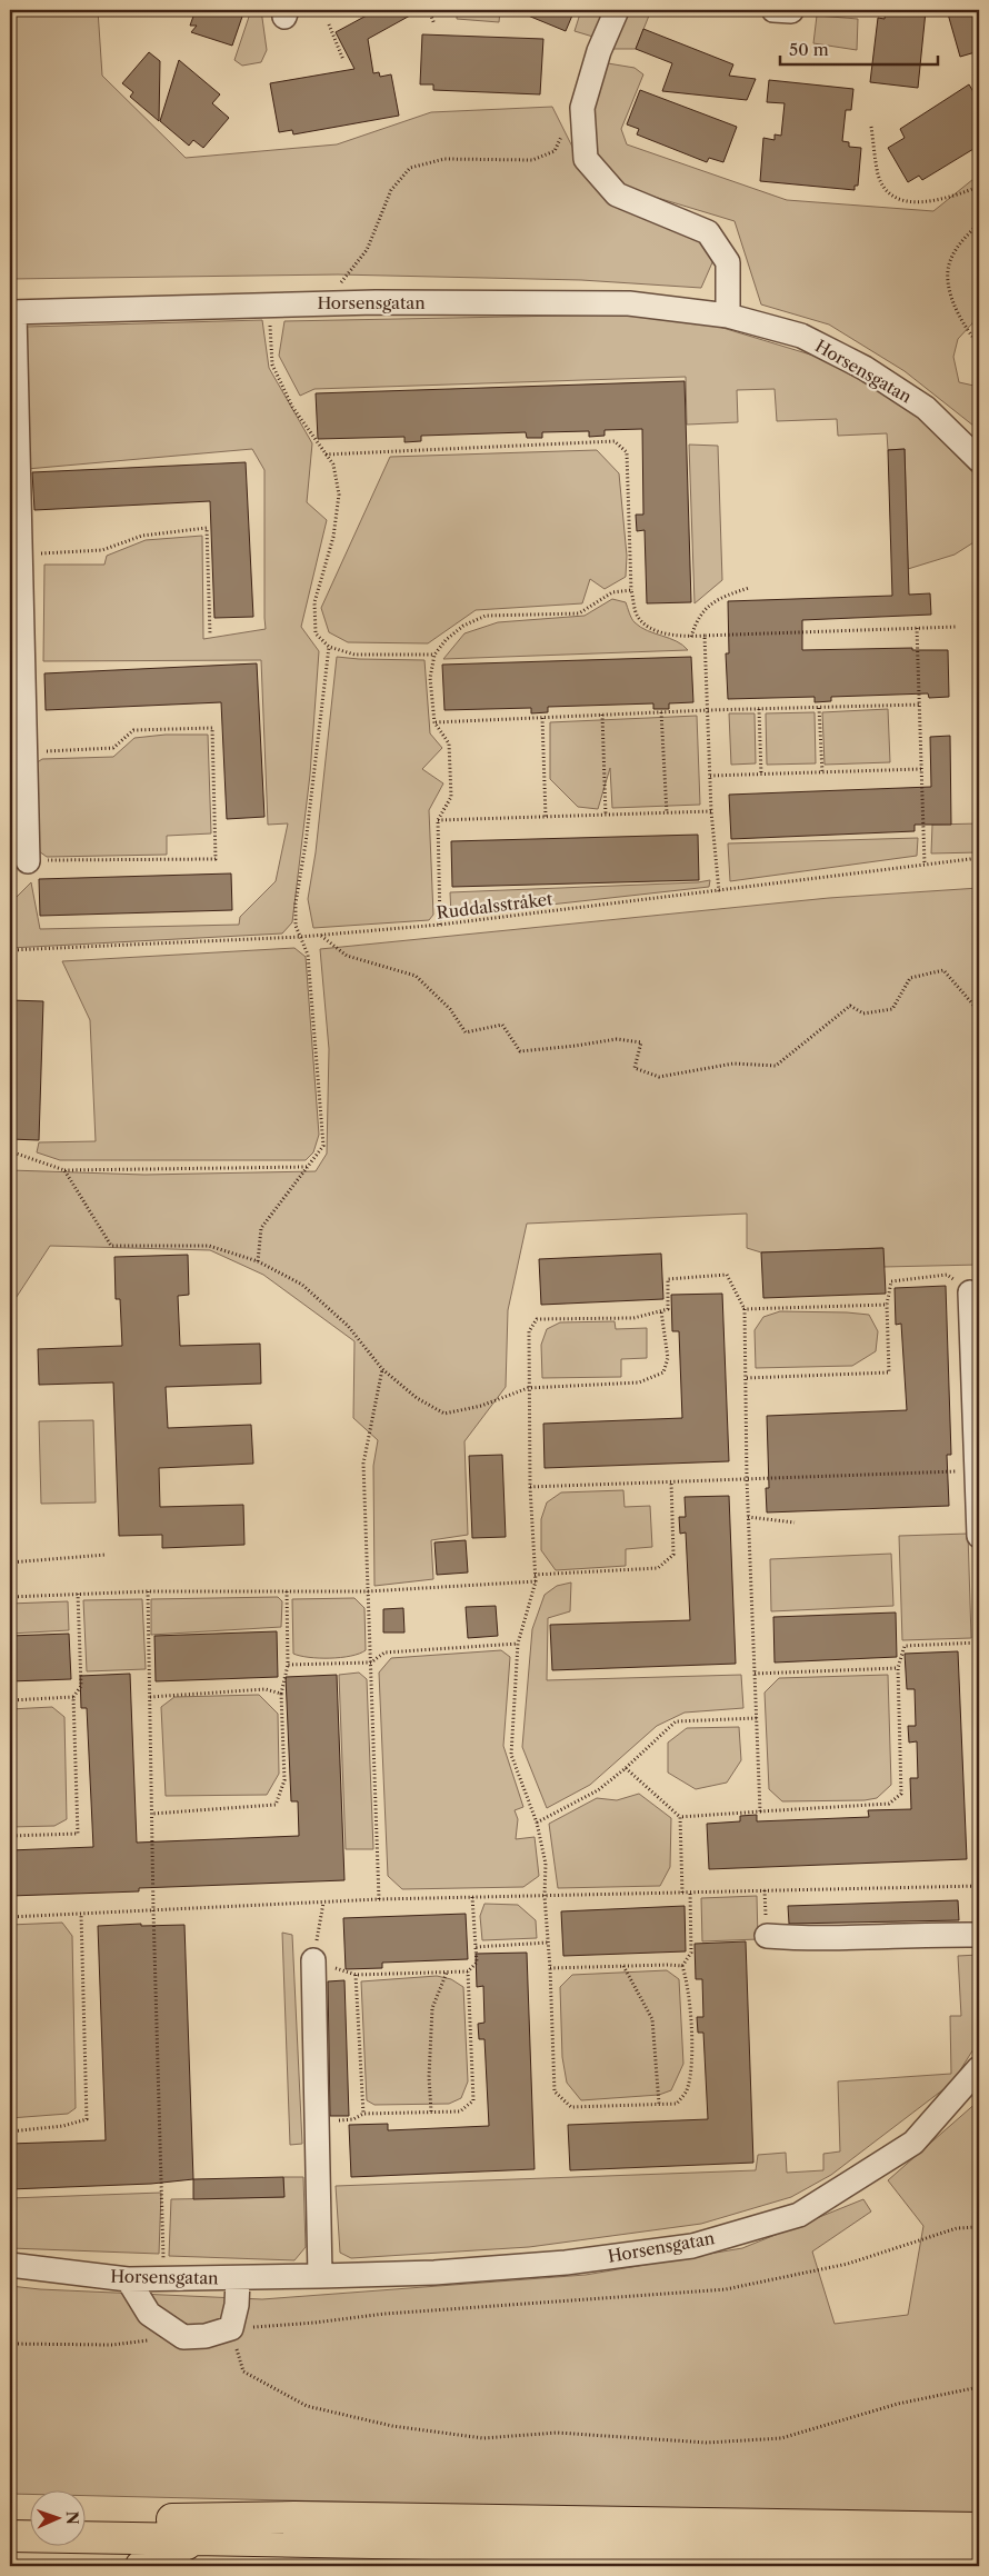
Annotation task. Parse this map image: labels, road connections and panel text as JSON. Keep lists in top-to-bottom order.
{
  "streets": {
    "street": ["Horsensgatan"],
    "path": ["Ruddalsstråket"]
  },
  "scale_bar": "50 m",
  "north": "right"
}
